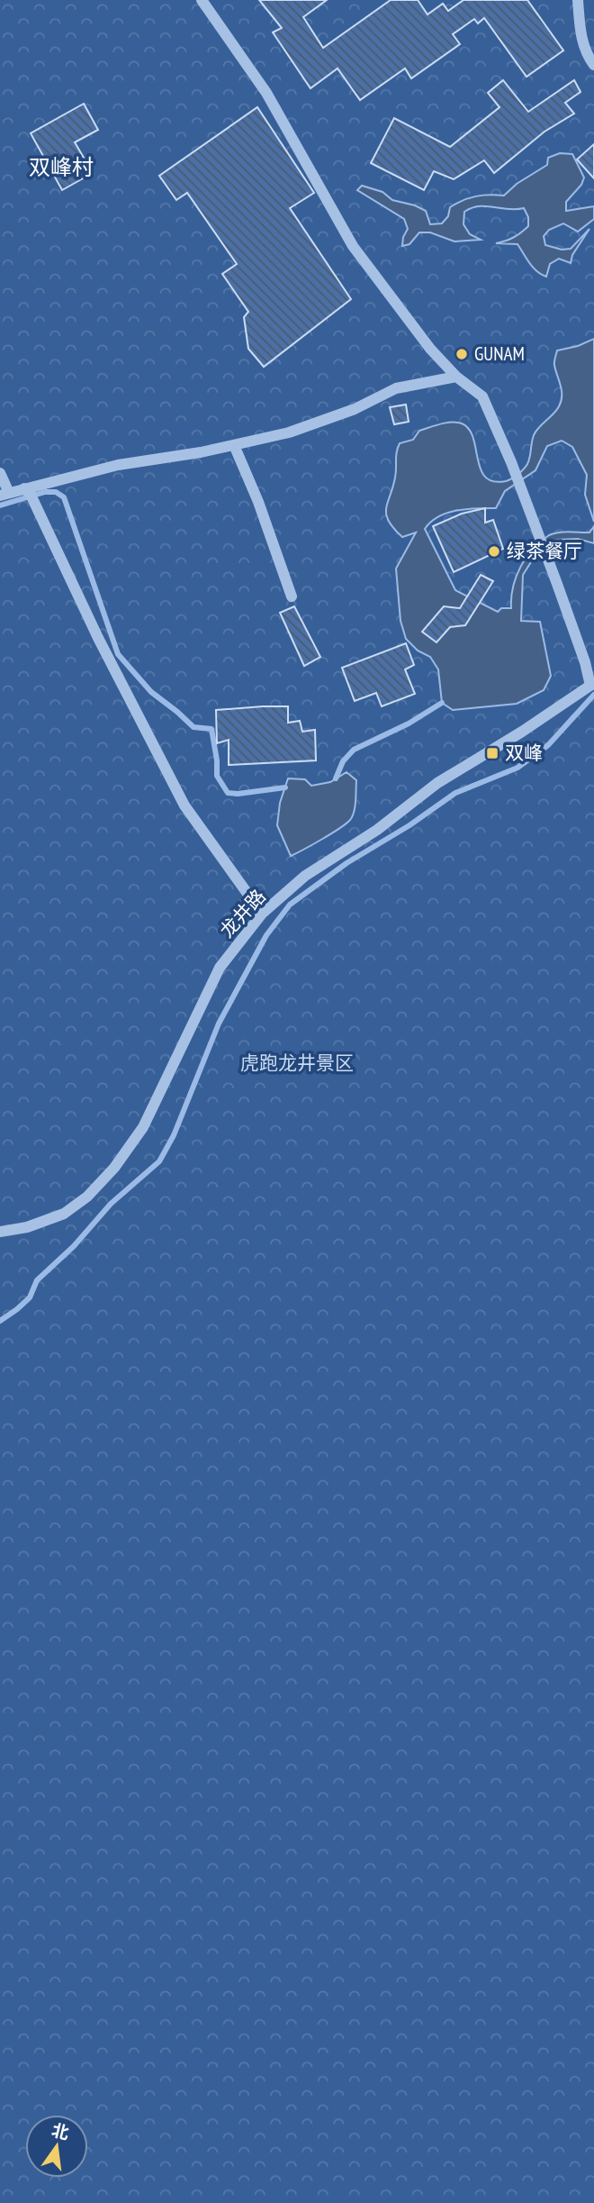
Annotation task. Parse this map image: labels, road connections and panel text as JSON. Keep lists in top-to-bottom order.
{
  "streets": {
    "street": ["龙井路"]
  },
  "districts": ["双峰村"],
  "parks": ["虎跑龙井景区"],
  "places": {
    "other": ["GUNAM", "绿茶餐厅"],
    "transit": ["双峰"]
  },
  "north": "top"
}
